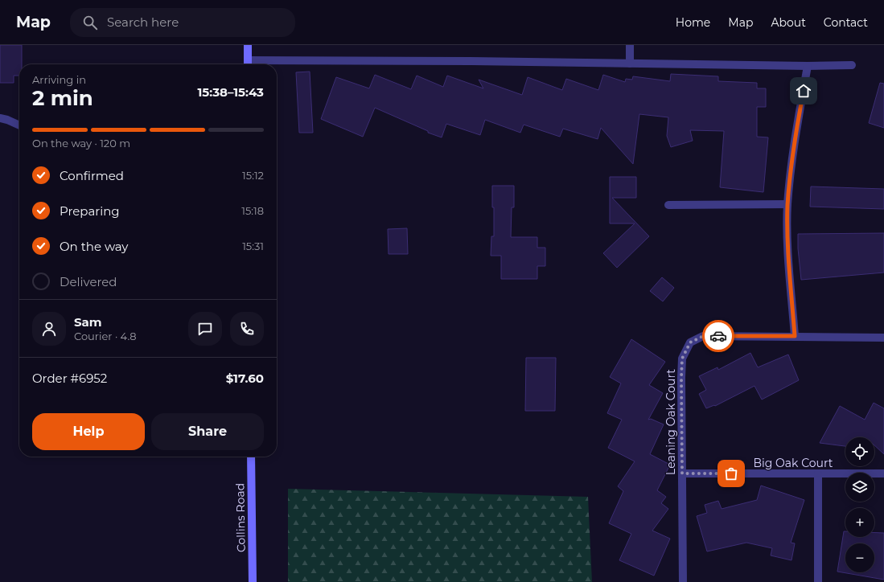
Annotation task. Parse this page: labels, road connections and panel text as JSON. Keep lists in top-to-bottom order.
{
  "streets": {
    "street": ["Leaning Oak Court", "Big Oak Court", "Collins Road"]
  },
  "crossings": [
    ["Leaning Oak Court", "Big Oak Court"]
  ],
  "page": {
    "header": "Map",
    "search": "Search here",
    "nav": [
      "Home",
      "Map",
      "About",
      "Contact"
    ],
    "heading": ["2 min", "Arriving in", "15:38–15:43"],
    "panel": [
      "Sam",
      "Courier · 4.8",
      "Order #6952",
      "$17.60"
    ],
    "bar": "On the way · 120 m",
    "list": [
      ["Confirmed", "15:12"],
      ["Preparing", "15:18"],
      ["On the way", "15:31"],
      "Delivered"
    ],
    "buttons": ["Help", "Share"],
    "map_buttons": ["+", "−"]
  }
}
